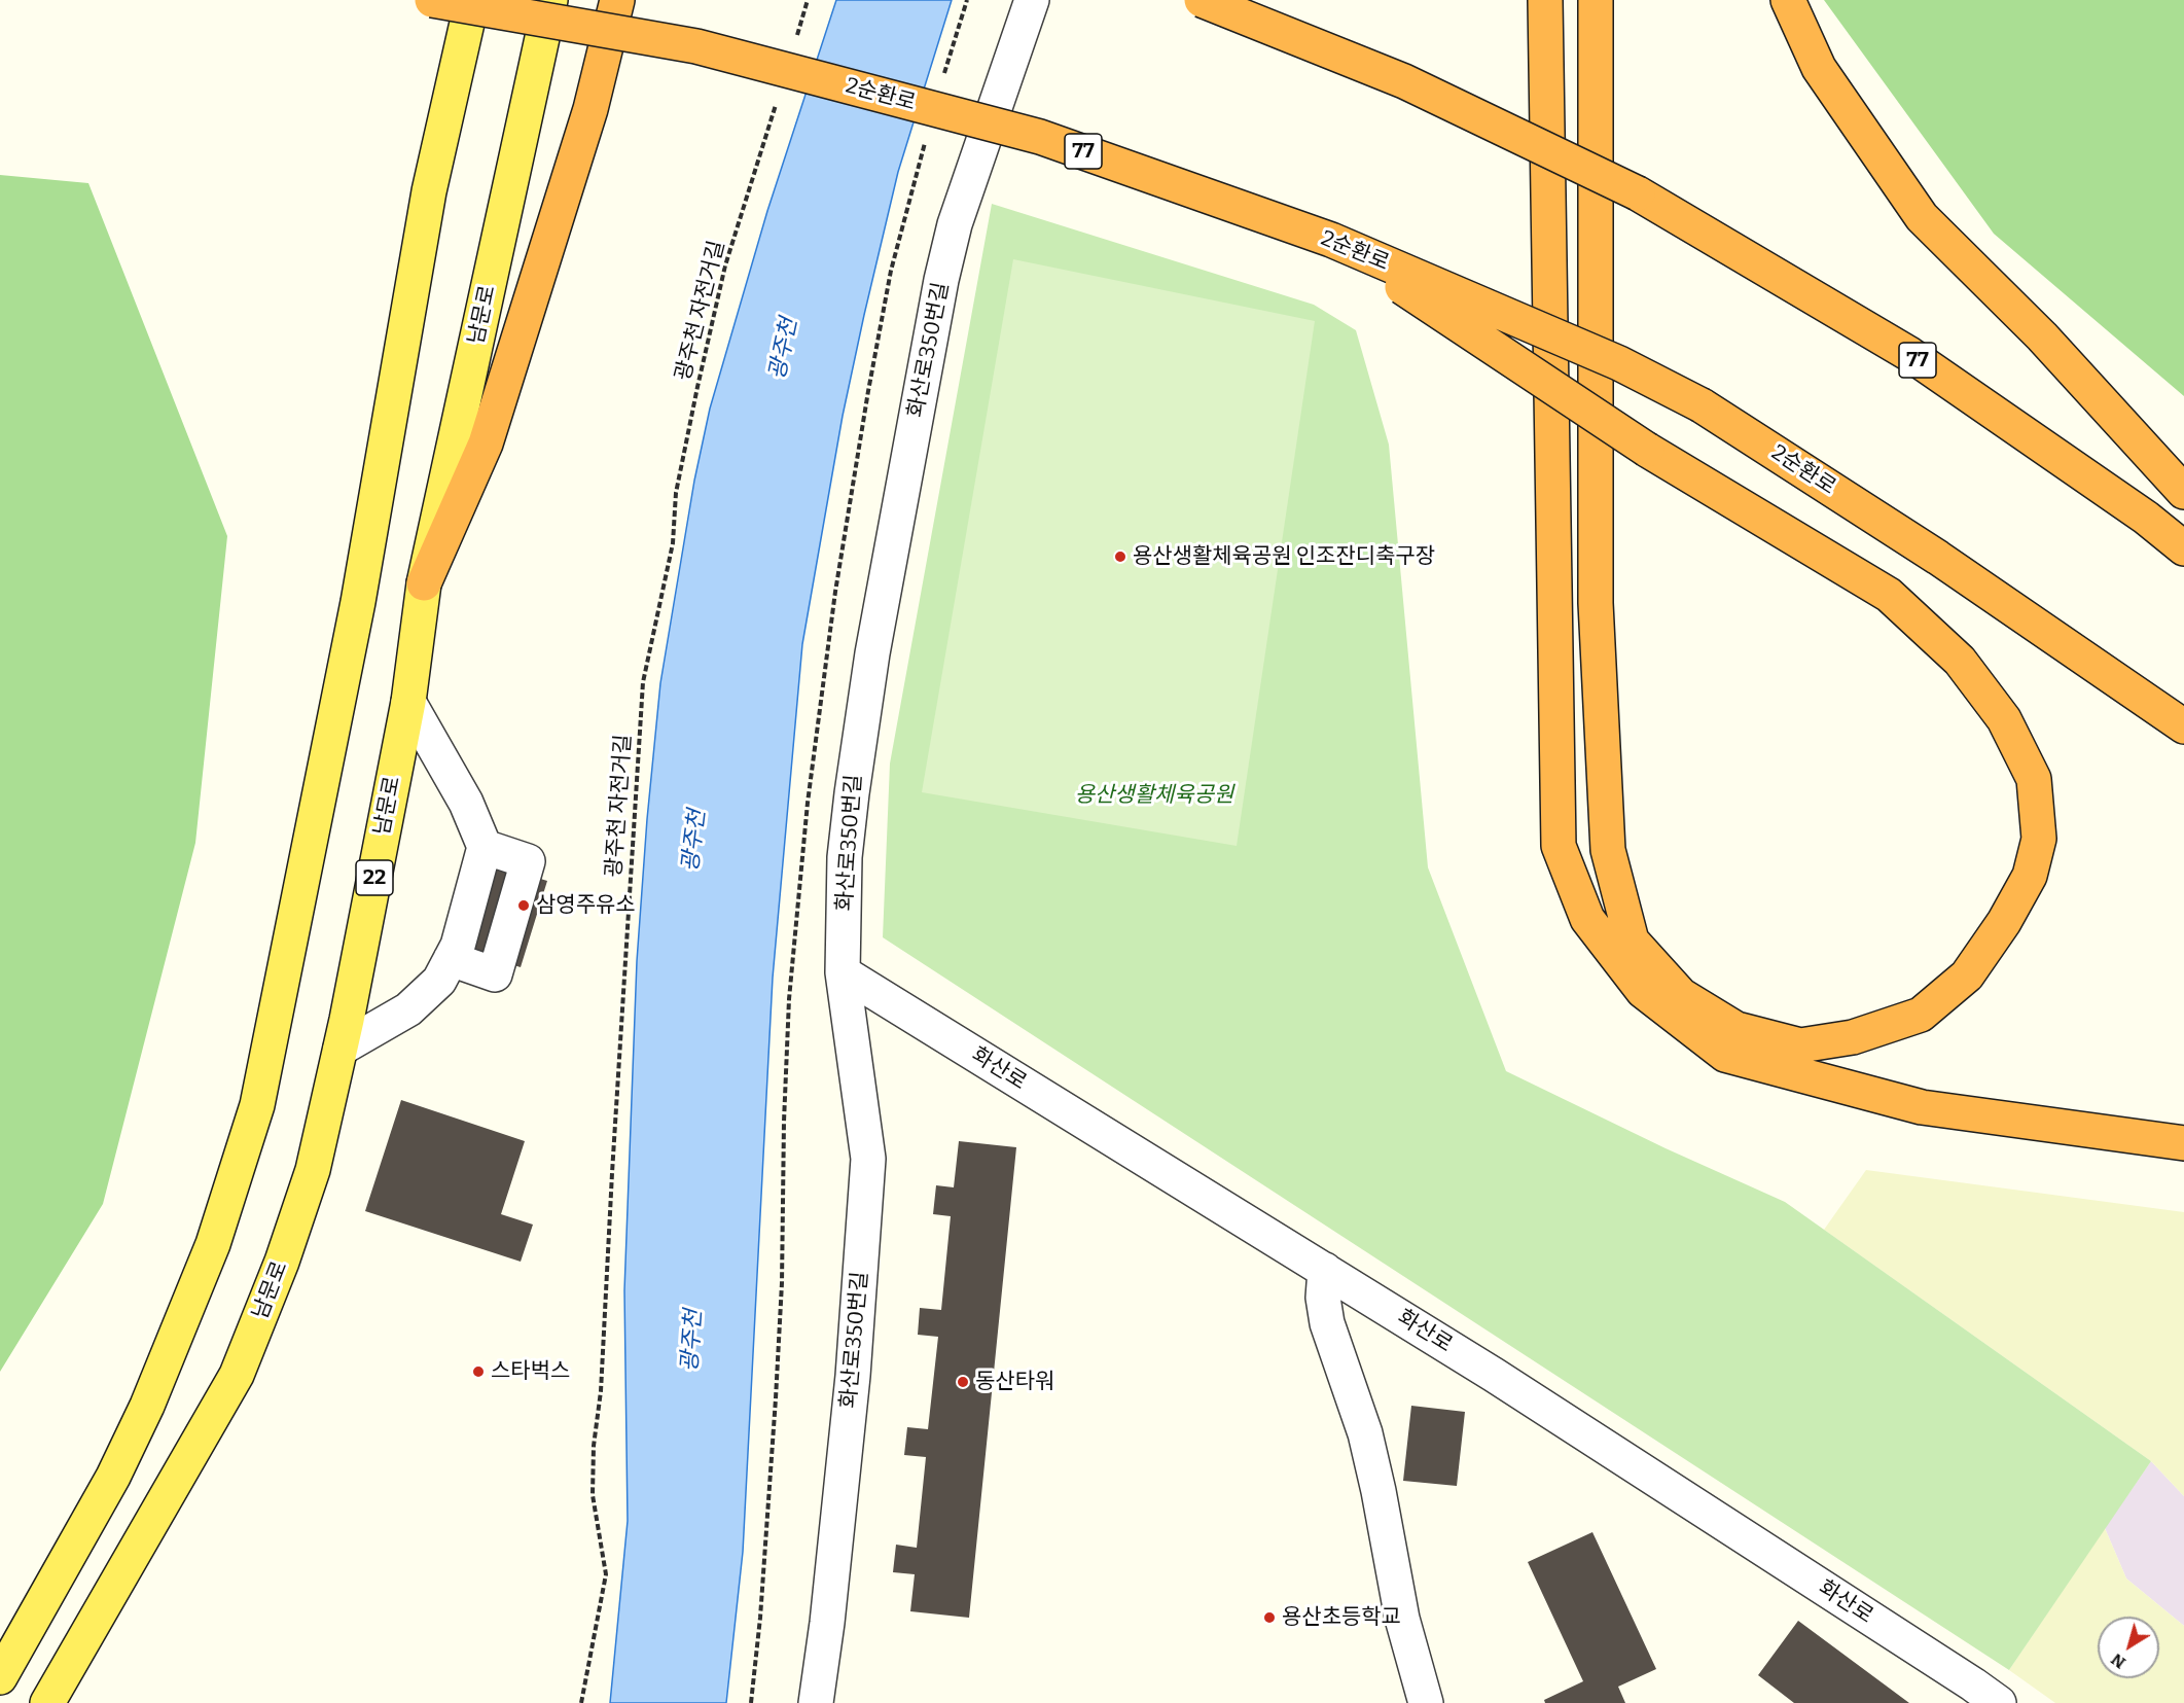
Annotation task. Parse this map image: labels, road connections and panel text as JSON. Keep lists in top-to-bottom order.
{
  "streets": {
    "highway": ["2순환로", "77"],
    "main road": ["남문로", "22"],
    "street": ["화산로350번길", "화산로"],
    "path": ["광주천 자전거길"]
  },
  "crossings": [
    ["화산로350번길", "화산로"]
  ],
  "water": ["광주천"],
  "parks": ["용산생활체육공원"],
  "places": [
    "용산생활체육공원 인조잔디축구장",
    "삼영주유소",
    "스타벅스",
    "동산타워",
    "용산초등학교"
  ],
  "north": "bottom left"
}
